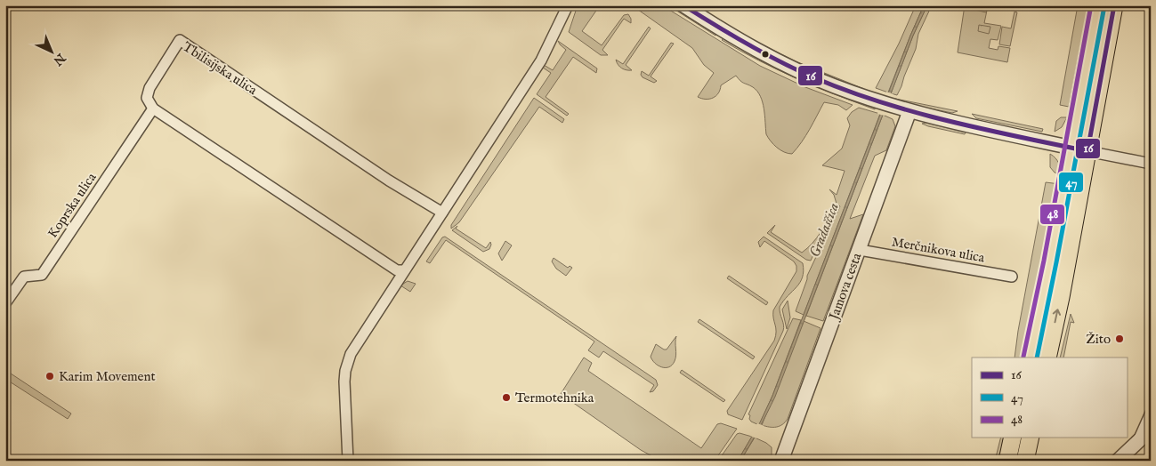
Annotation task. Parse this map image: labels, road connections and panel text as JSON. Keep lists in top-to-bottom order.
{
  "streets": {
    "street": [
      "Tbilisijska ulica",
      "Koprska ulica",
      "Merčnikova ulica",
      "Jamova cesta"
    ]
  },
  "crossings": [
    ["Tbilisijska ulica", "Koprska ulica"],
    ["Merčnikova ulica", "Jamova cesta"]
  ],
  "water": ["Gradaščica"],
  "places": ["Žito", "Karim Movement", "Termotehnika"],
  "lines": ["transit line 16", "transit line 48", "transit line 47"],
  "legend": ["16", "47", "48"],
  "north": "bottom right"
}
